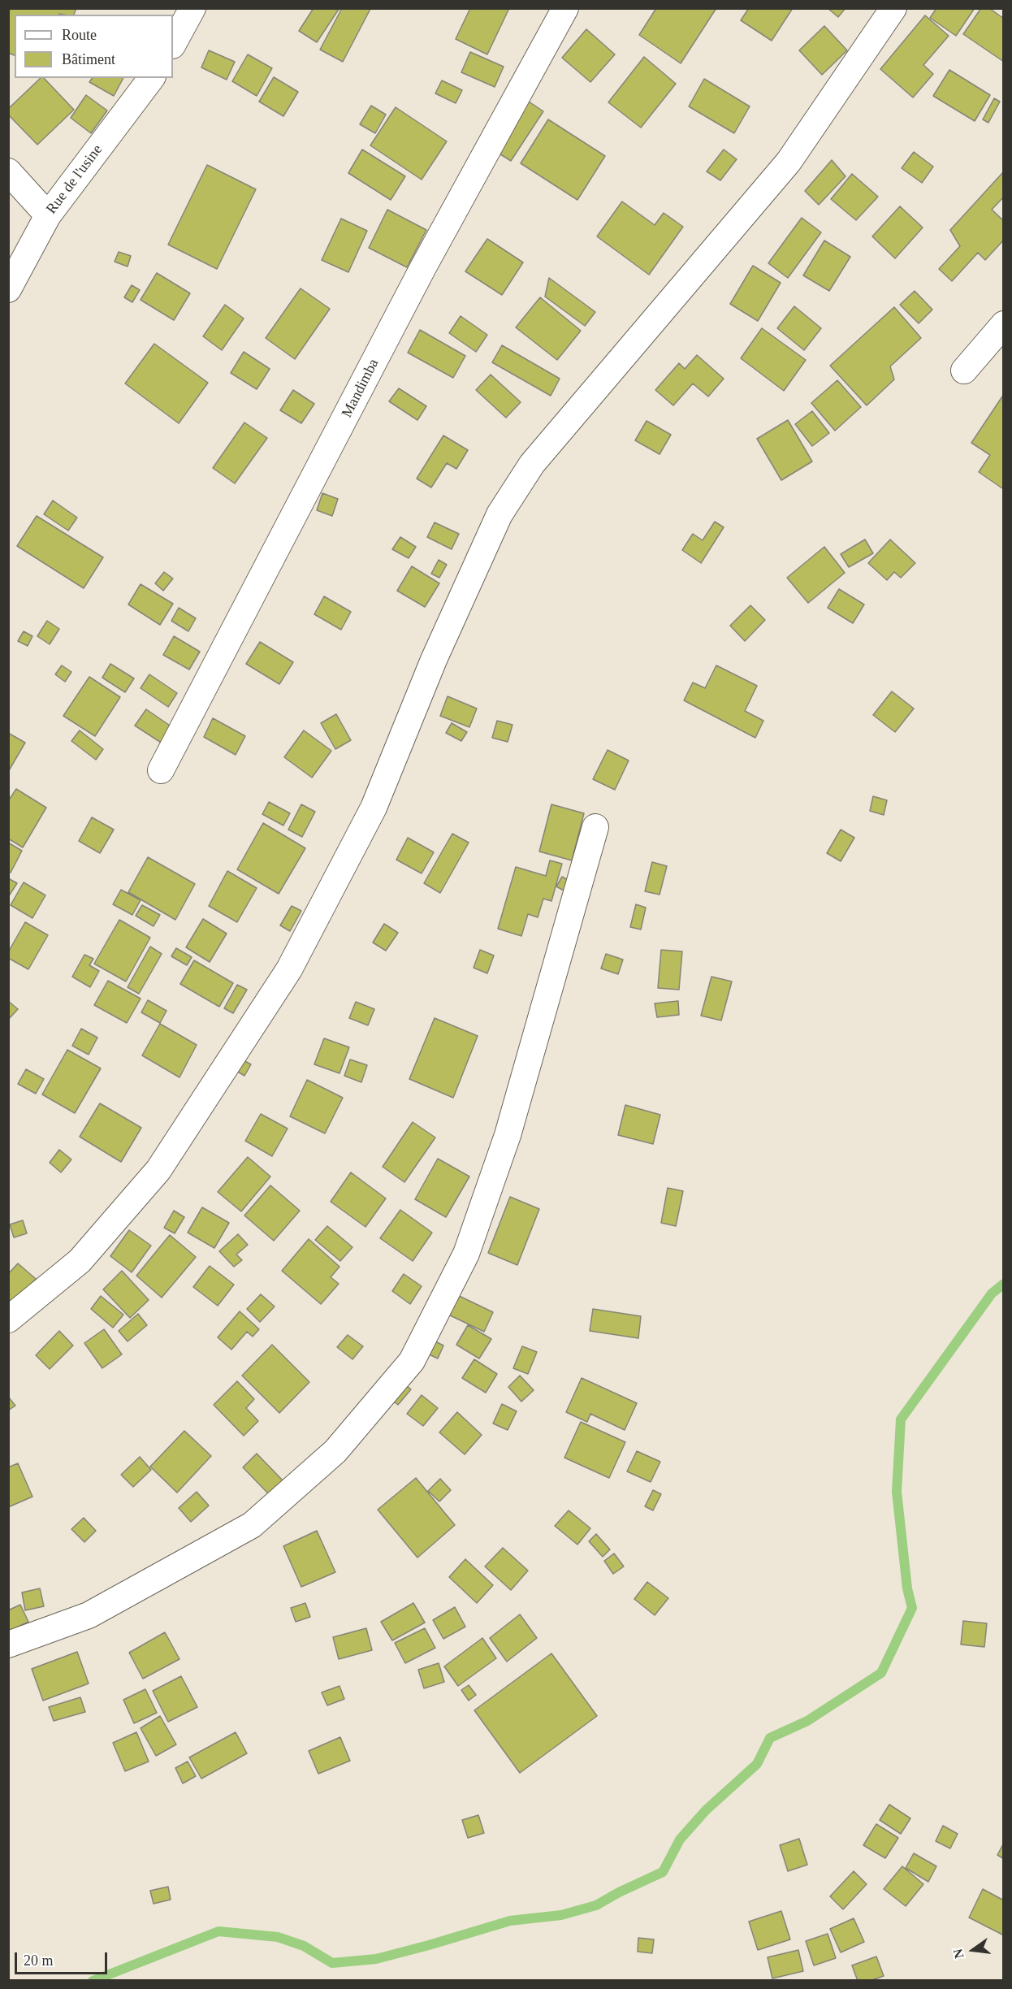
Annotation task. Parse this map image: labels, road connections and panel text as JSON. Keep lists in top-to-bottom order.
{
  "streets": {
    "street": ["Rue de l'usine", "Mandimba"]
  },
  "legend": ["Route", "Bâtiment"],
  "scale_bar": "20 m",
  "north": "left"
}
